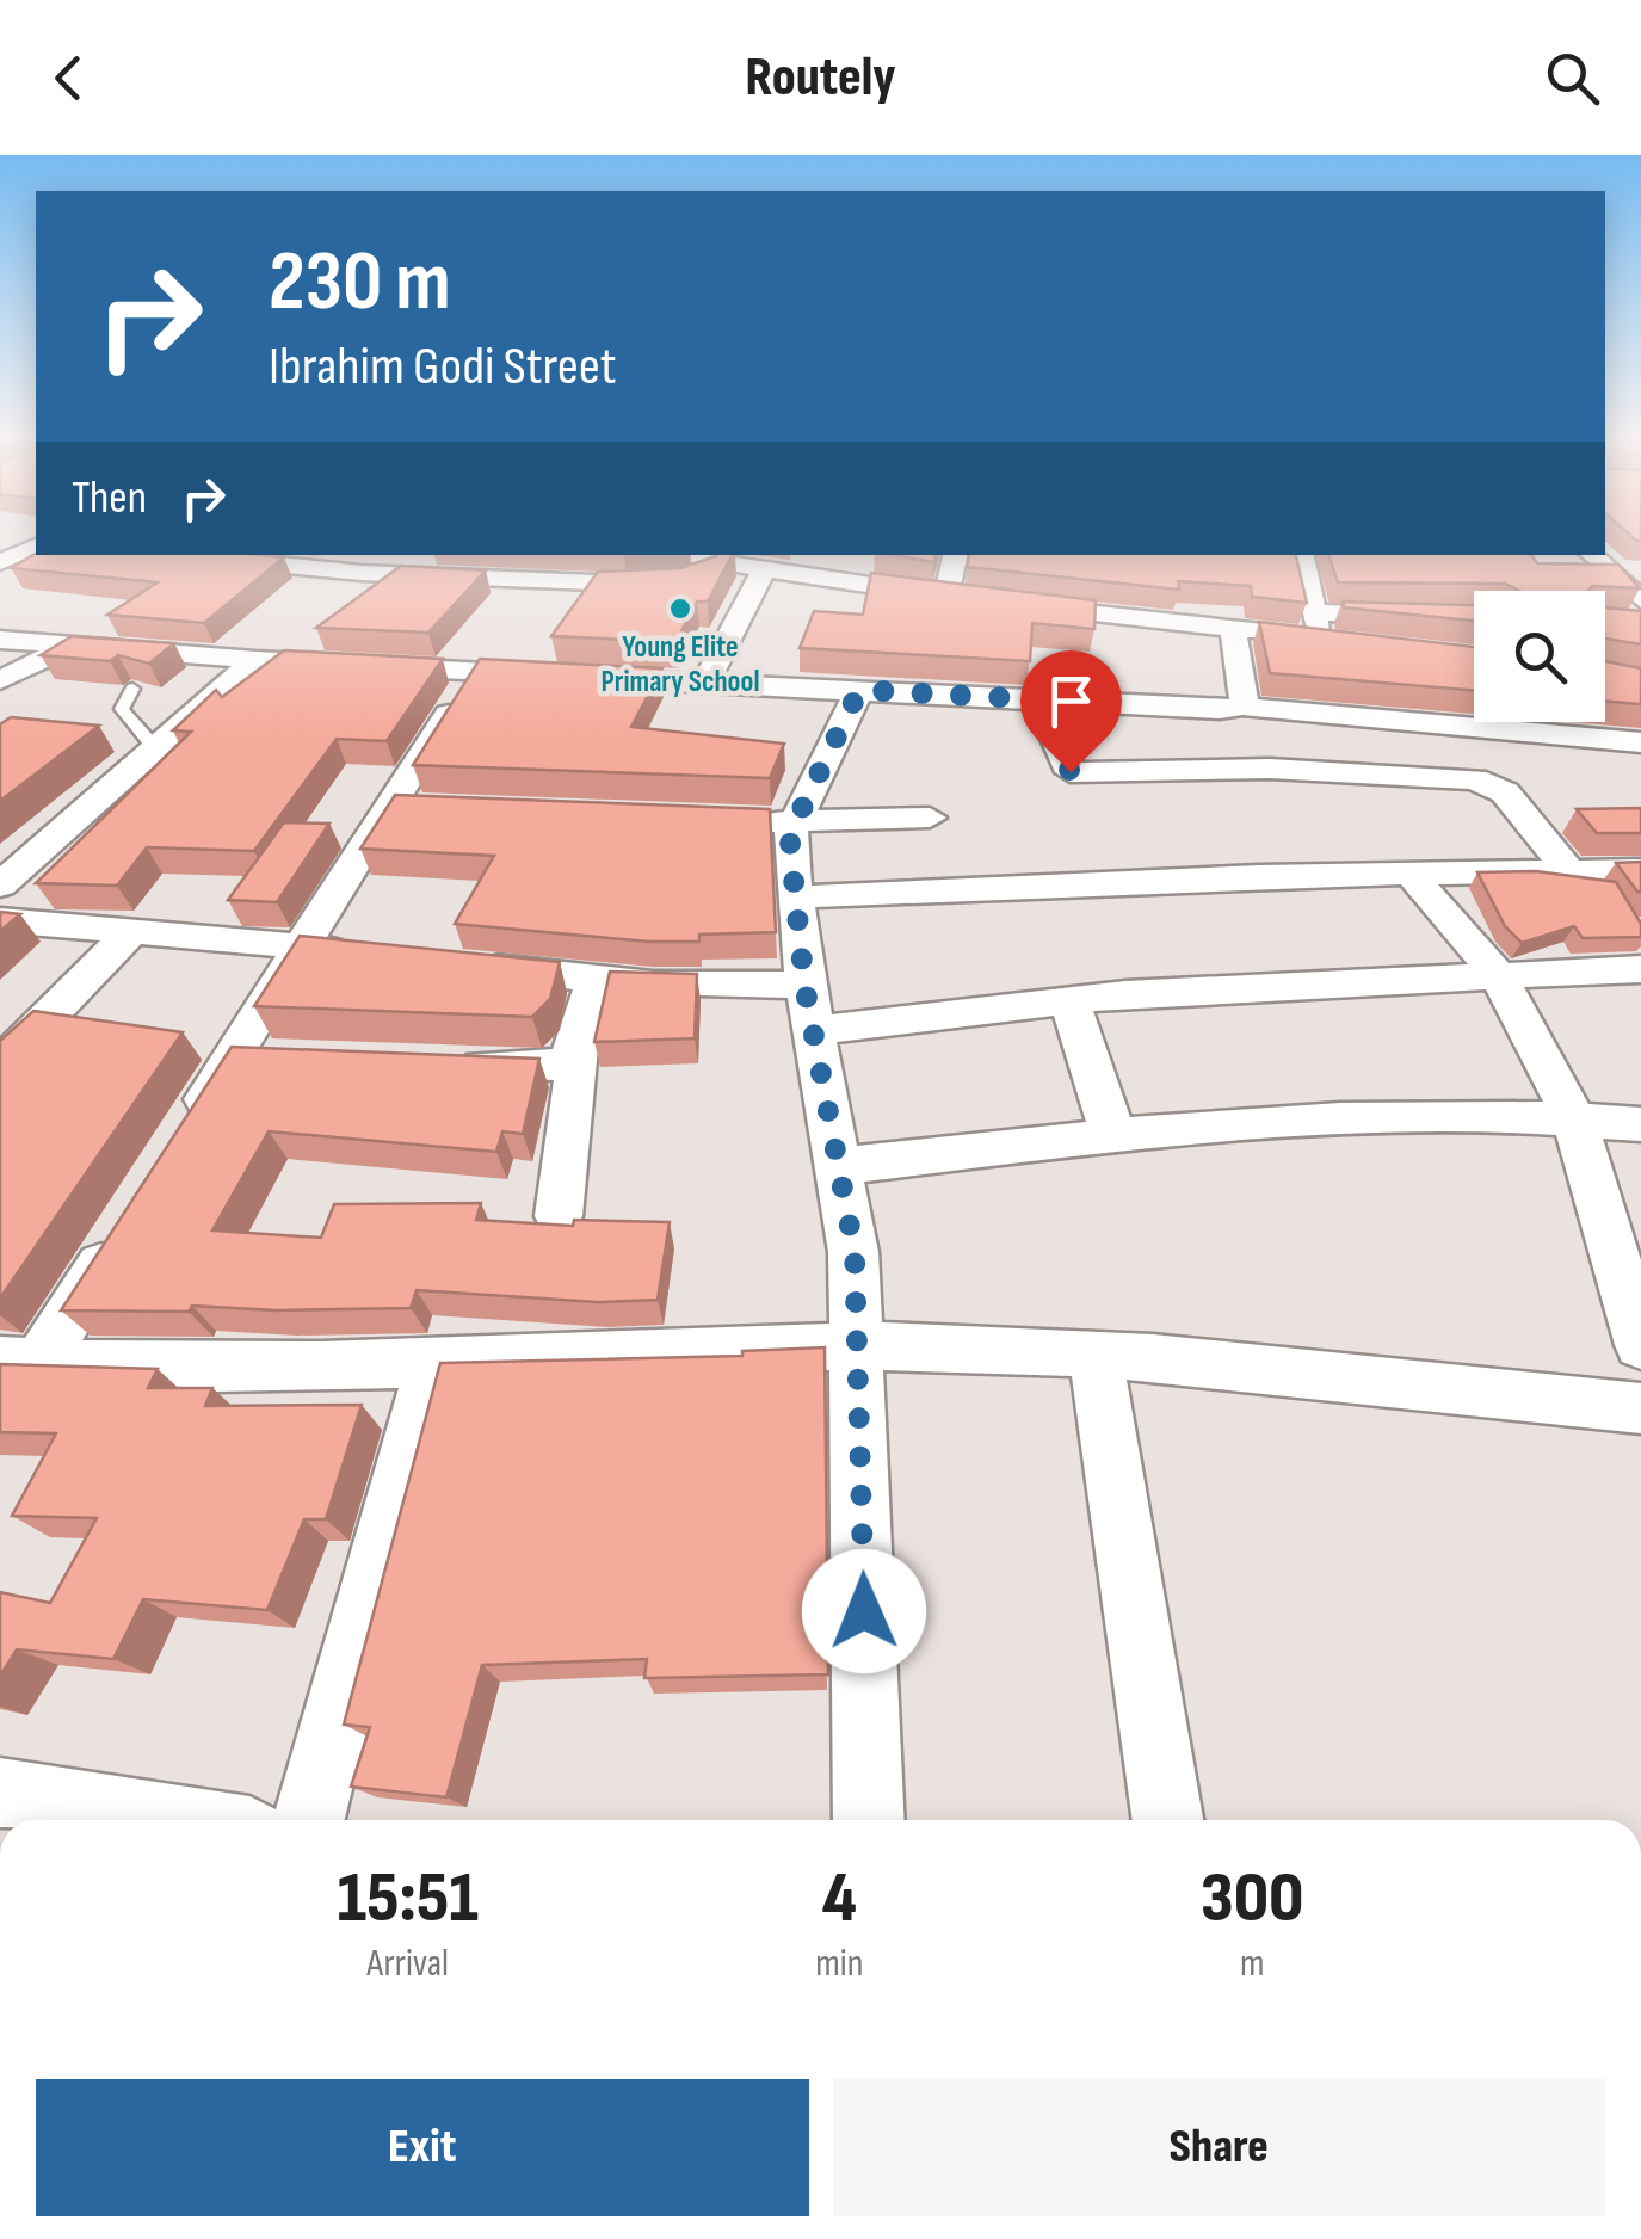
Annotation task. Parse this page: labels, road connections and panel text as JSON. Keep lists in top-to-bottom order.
{
  "places": ["Young Elite Primary School"],
  "page": {
    "header": "Routely",
    "turn": ["230 m", "Ibrahim Godi Street"],
    "then": "Then",
    "eta": [
      "15:51",
      "Arrival",
      "4",
      "min",
      "300",
      "m"
    ],
    "buttons": ["Exit", "Share"]
  }
}
